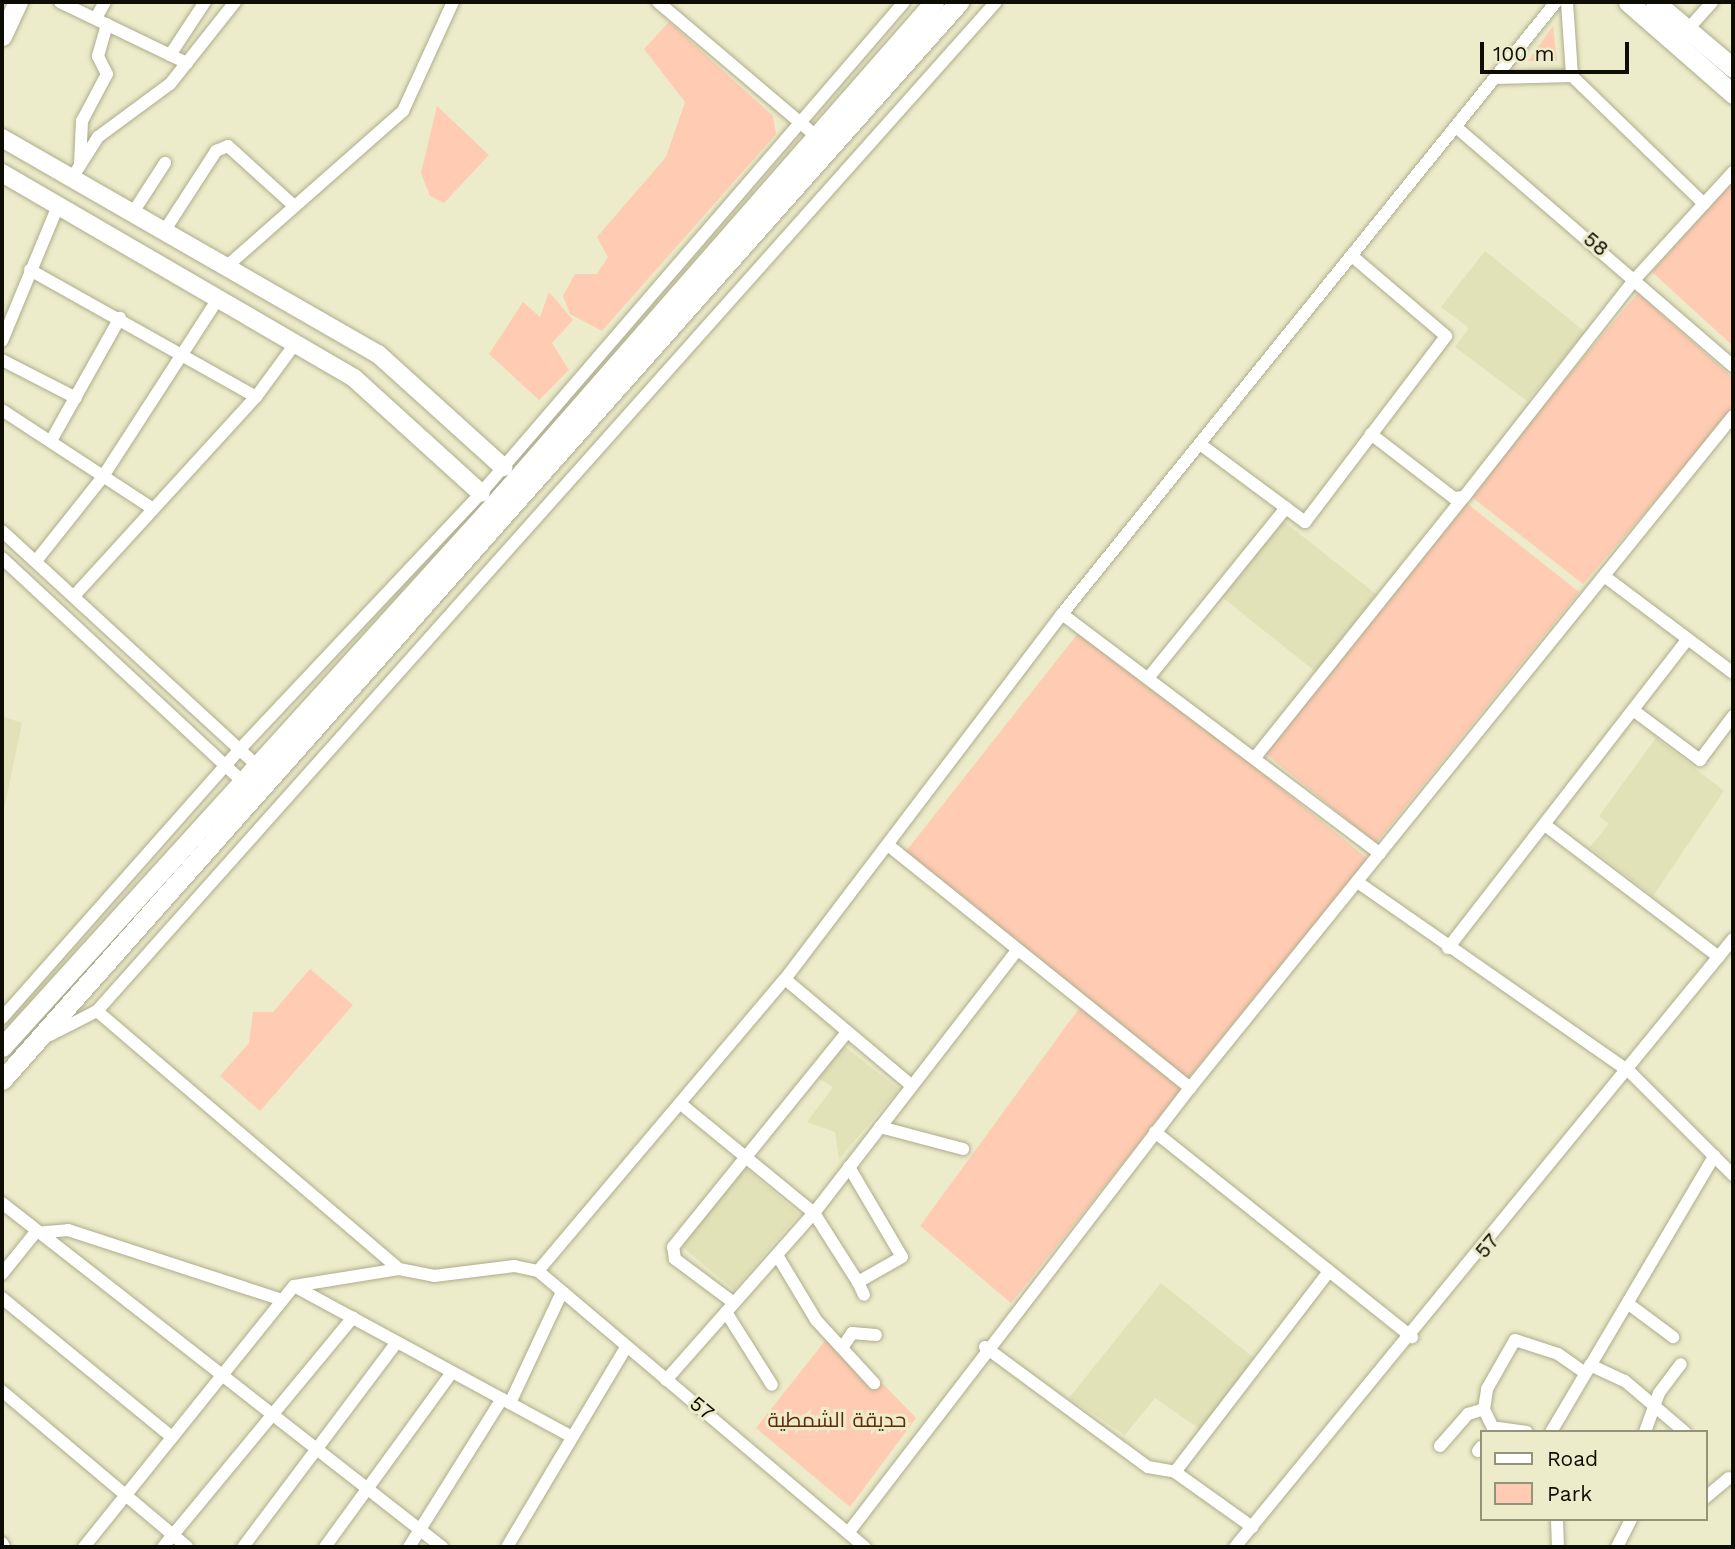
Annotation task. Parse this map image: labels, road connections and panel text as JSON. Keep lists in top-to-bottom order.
{
  "streets": {
    "street": ["58", "57"]
  },
  "parks": ["حديقة الشمطية"],
  "legend": ["Road", "Park"],
  "scale_bar": "100 m"
}
